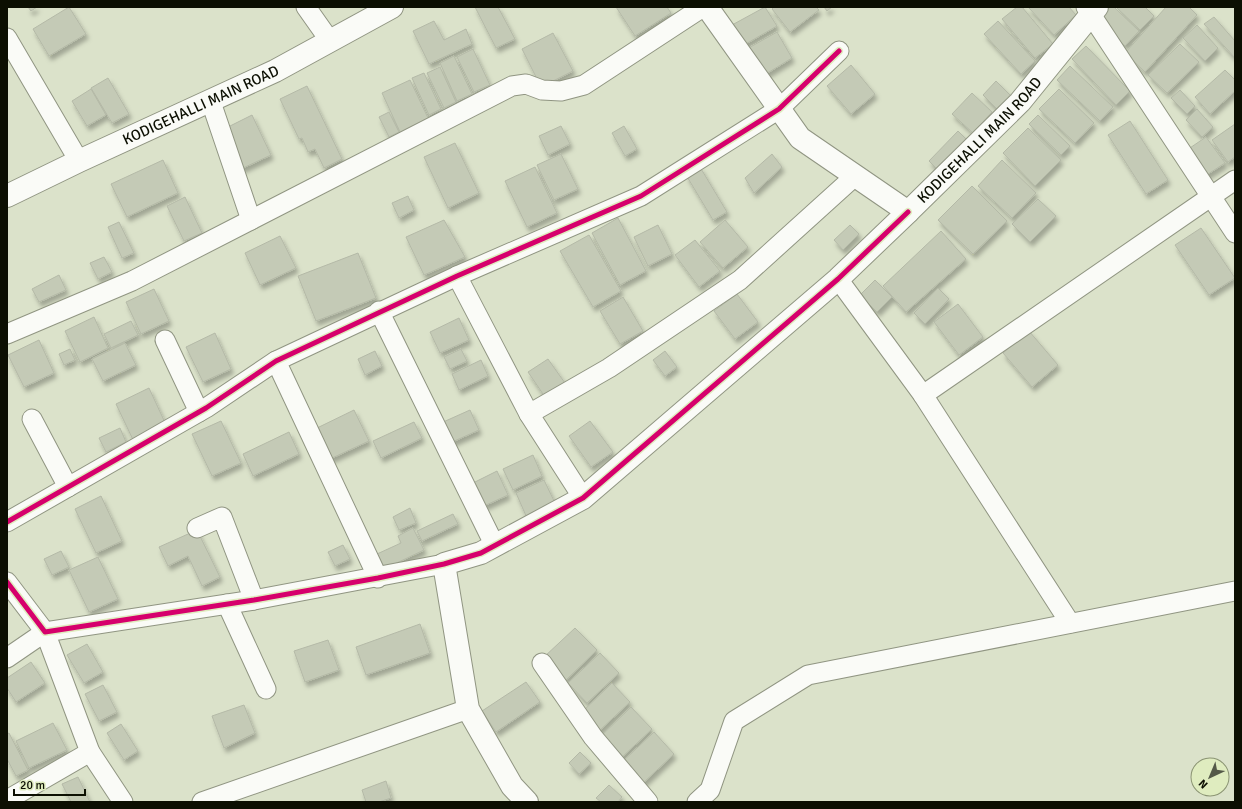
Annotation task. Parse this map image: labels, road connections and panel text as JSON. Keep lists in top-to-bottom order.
{
  "streets": {
    "street": ["KODIGEHALLI MAIN ROAD"]
  },
  "scale_bar": "20 m",
  "north": "bottom left"
}
